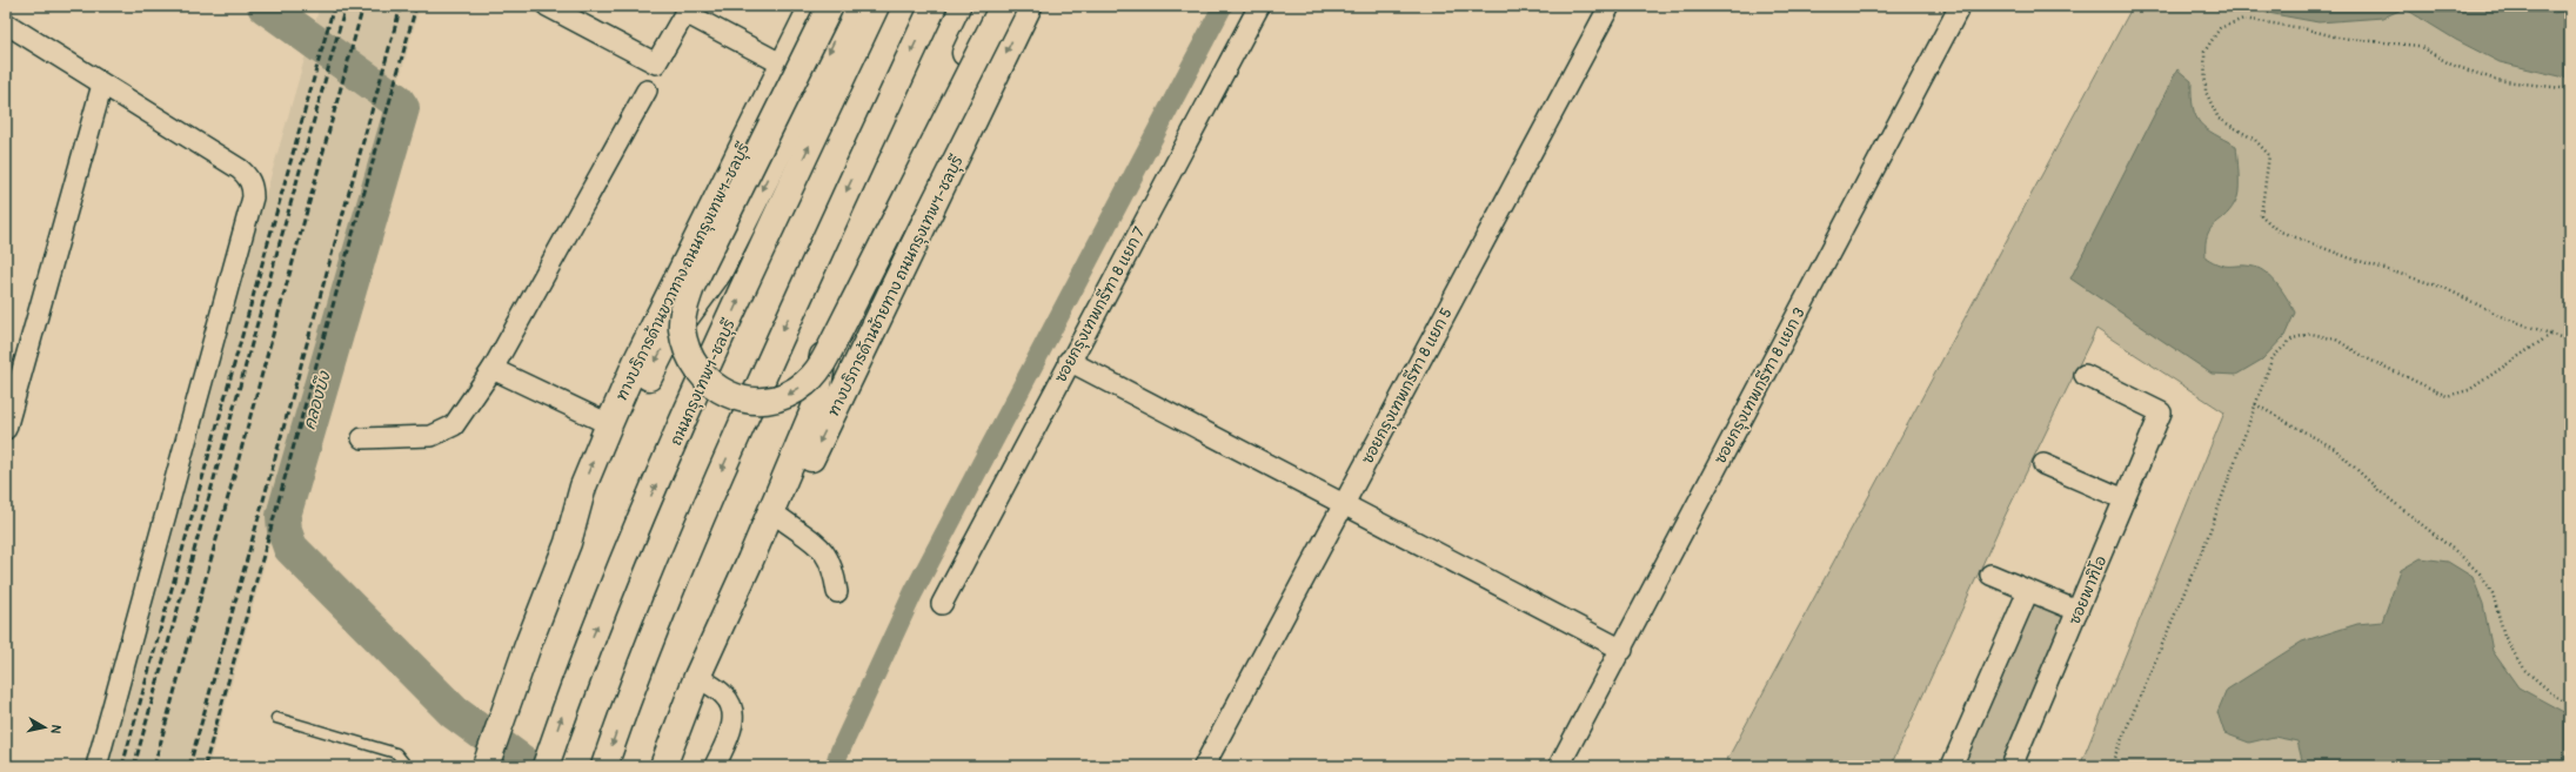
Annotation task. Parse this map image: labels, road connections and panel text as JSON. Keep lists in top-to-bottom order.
{
  "streets": {
    "main road": ["ทางบริการด้านขวาทาง ถนนกรุงเทพฯ-ชลบุรี", "ทางบริการด้านซ้ายทาง ถนนกรุงเทพฯ-ชลบุรี", "ถนนกรุงเทพฯ-ชลบุรี"],
    "street": [
      "ซอยกรุงเทพกรีฑา 8 แยก 7",
      "ซอยกรุงเทพกรีฑา 8 แยก 5",
      "ซอยกรุงเทพกรีฑา 8 แยก 3",
      "ซอยพาทิโอ"
    ]
  },
  "water": ["คลองบึง"],
  "north": "right"
}
